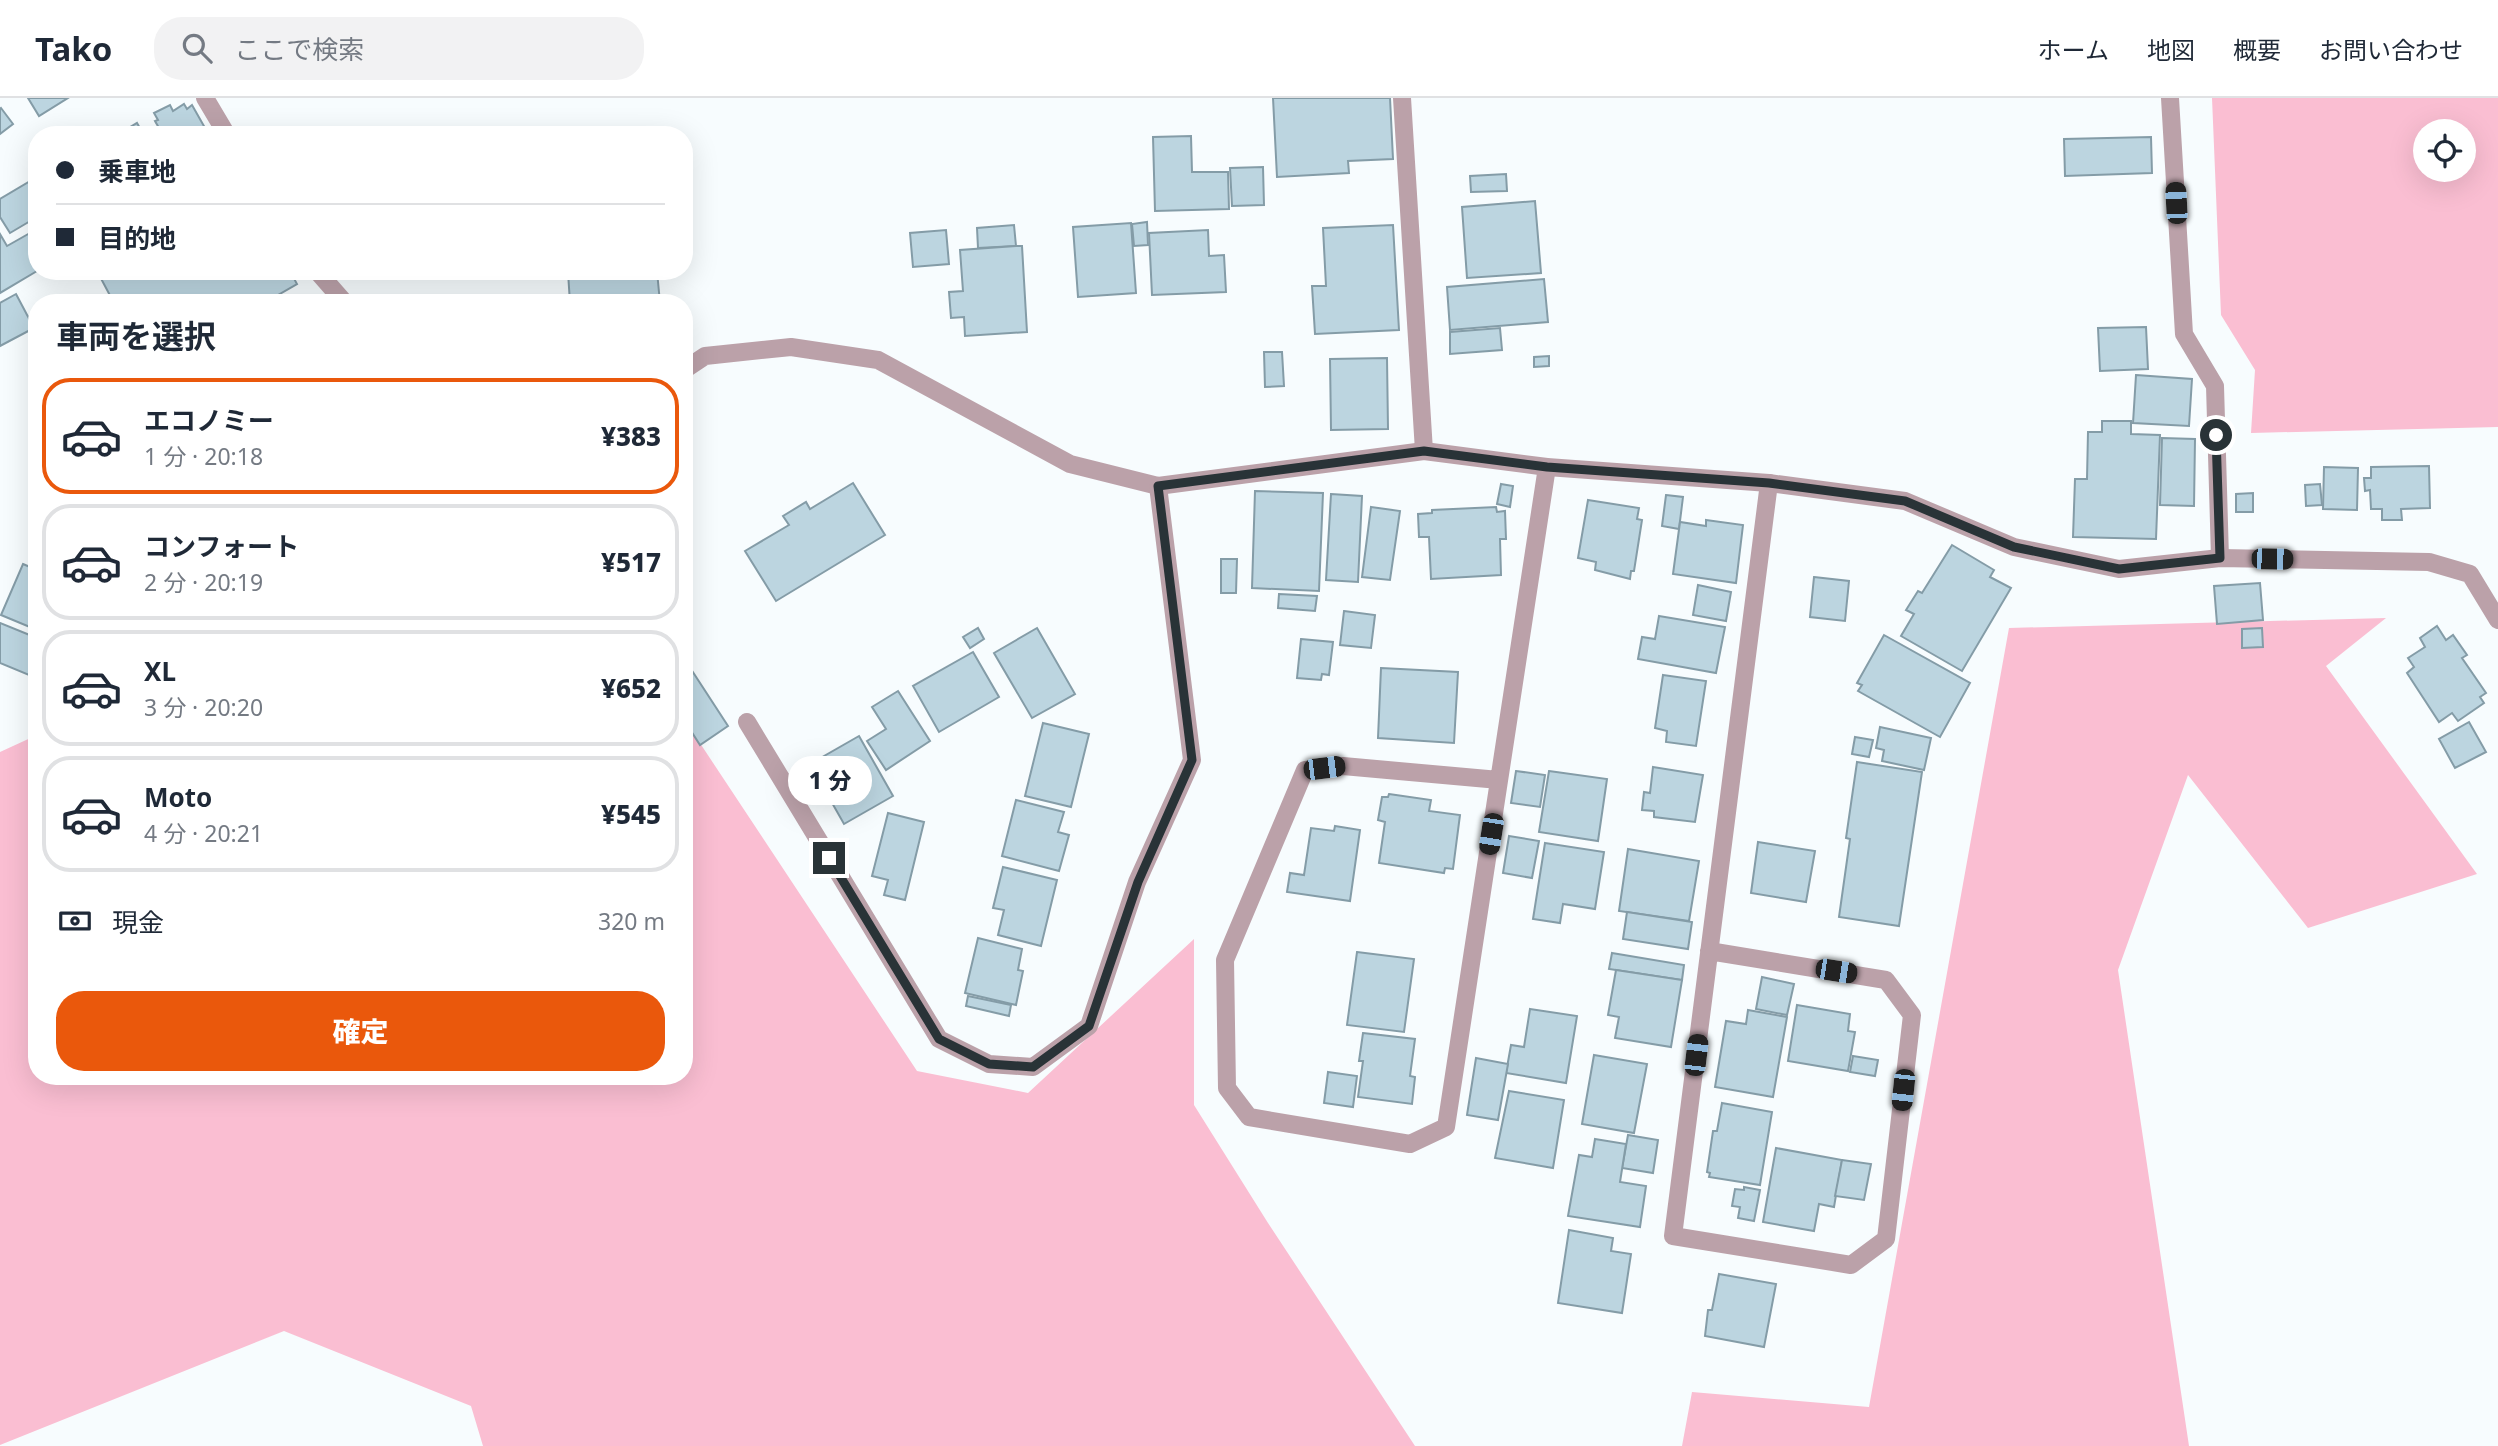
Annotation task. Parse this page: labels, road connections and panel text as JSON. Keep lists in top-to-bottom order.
{
  "page": {
    "header": "Tako",
    "search": "ここで検索",
    "nav": [
      "ホーム",
      "地図",
      "概要",
      "お問い合わせ"
    ],
    "banner": ["乗車地", "目的地"],
    "heading": "車両を選択",
    "list": [
      {
        "name": "エコノミー",
        "note": "1 分 · 20:18",
        "value": "¥383"
      },
      {
        "name": "コンフォート",
        "note": "2 分 · 20:19",
        "value": "¥517"
      },
      {
        "name": "XL",
        "note": "3 分 · 20:20",
        "value": "¥652"
      },
      {
        "name": "Moto",
        "note": "4 分 · 20:21",
        "value": "¥545"
      }
    ],
    "bubble": "1 分",
    "pay": ["現金", "320 m"],
    "buttons": "確定"
  }
}
